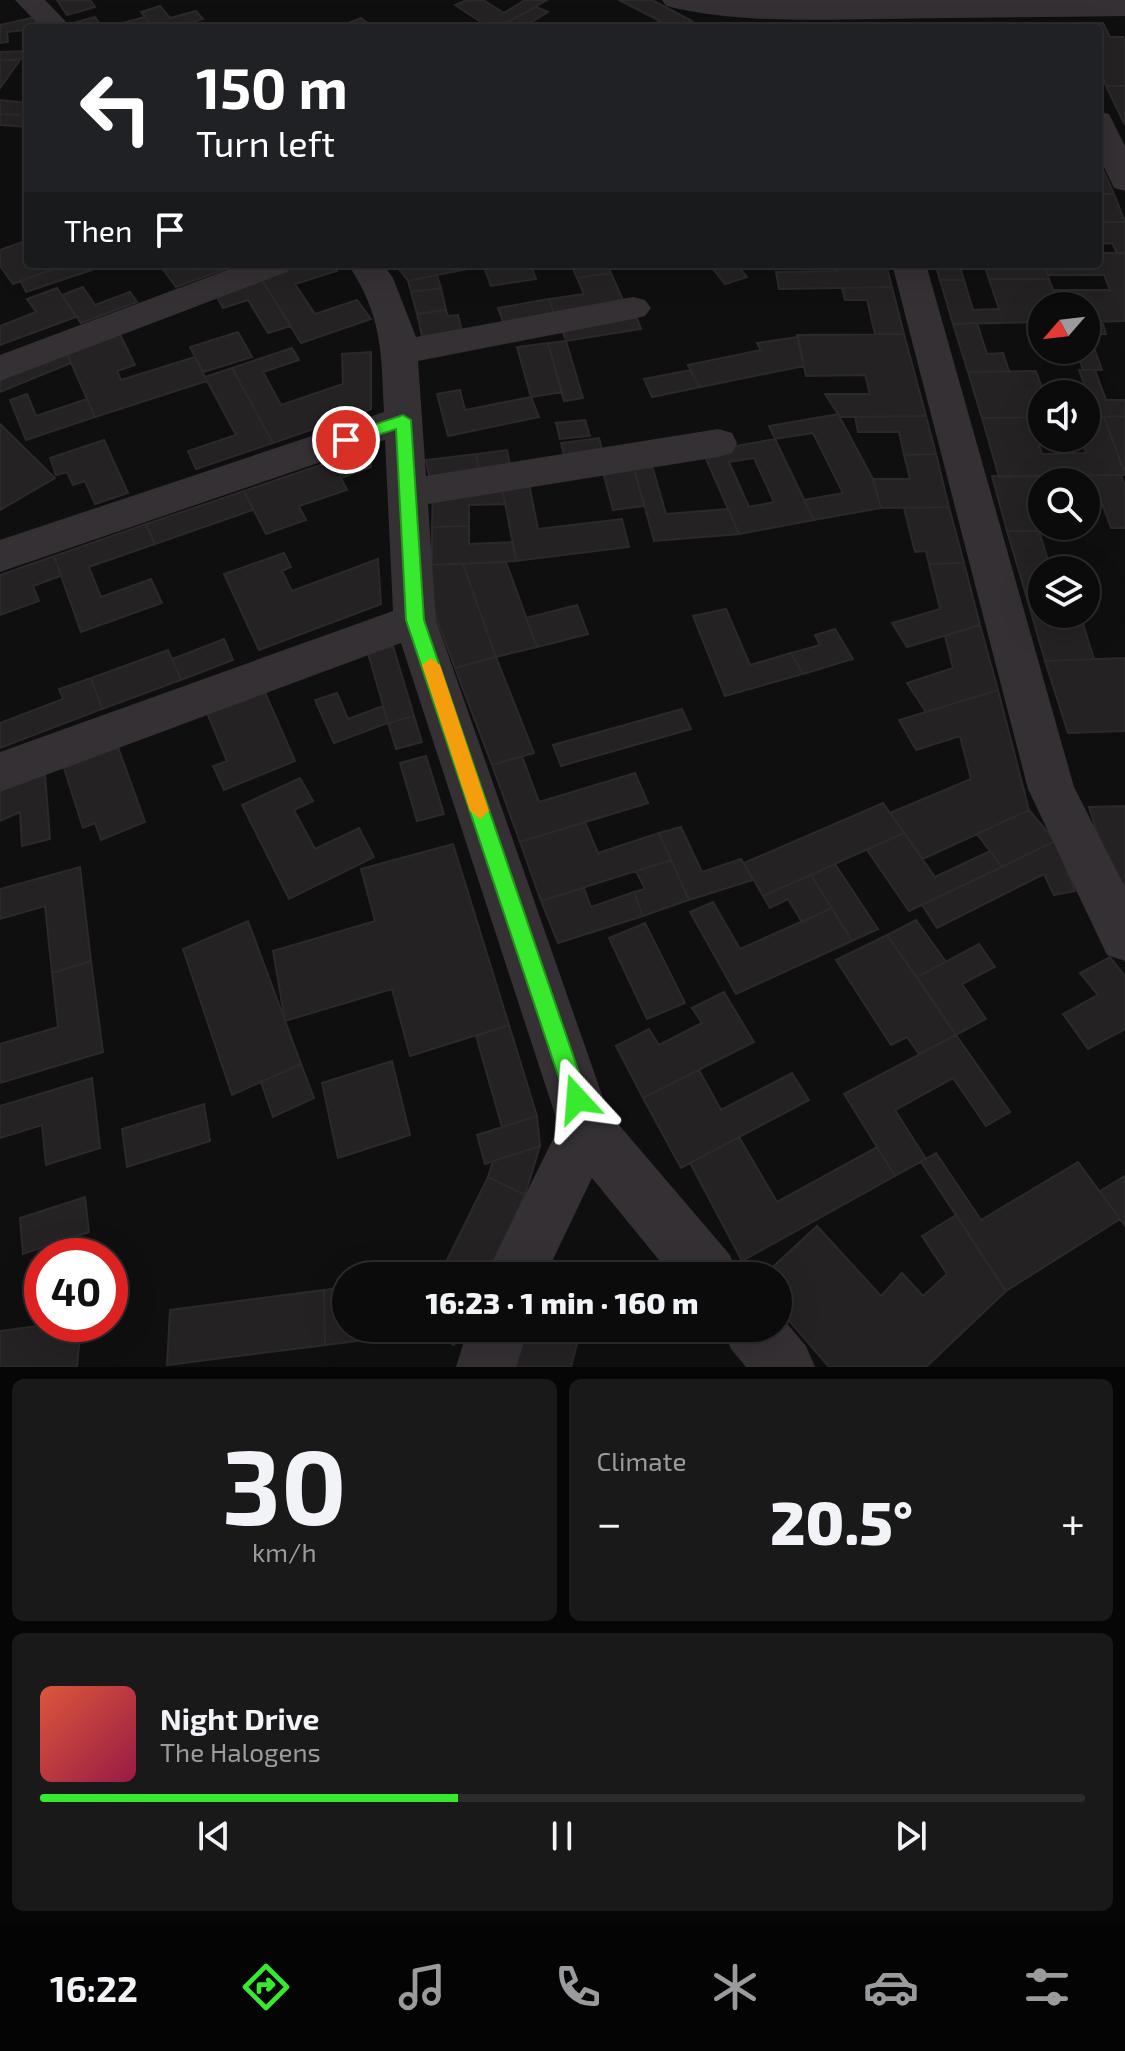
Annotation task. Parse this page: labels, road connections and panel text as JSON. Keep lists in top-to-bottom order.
{
  "north": "bottom left",
  "page": {
    "turn": ["150 m", "Turn left"],
    "then": "Then",
    "limit": "40",
    "trip": "16:23 · 1 min · 160 m",
    "tile": [
      ["30", "km/h"],
      "Climate"
    ],
    "heat": ["−", "20.5°", "+"],
    "song": ["Night Drive", "The Halogens"],
    "tabs": "16:22"
  }
}
